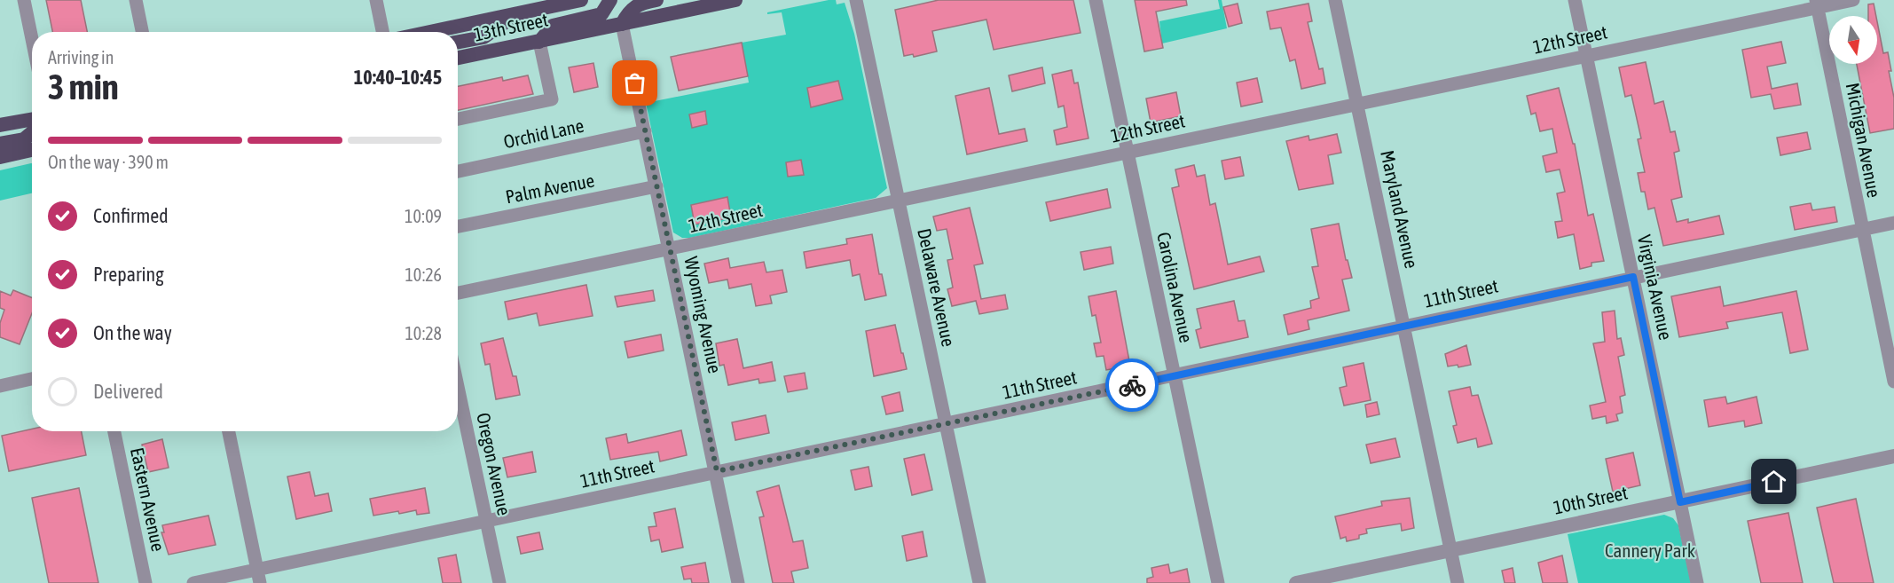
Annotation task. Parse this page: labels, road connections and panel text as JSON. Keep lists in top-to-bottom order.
{
  "streets": {
    "highway": ["13th Street"],
    "street": [
      "12th Street",
      "Orchid Lane",
      "Michigan Avenue",
      "Palm Avenue",
      "Maryland Avenue",
      "Delaware Avenue",
      "Carolina Avenue",
      "Virginia Avenue",
      "11th Street",
      "Wyoming Avenue",
      "Oregon Avenue",
      "Eastern Avenue",
      "10th Street"
    ]
  },
  "crossings": [
    ["13th Street", "Wyoming Avenue"],
    ["12th Street", "Michigan Avenue"],
    ["12th Street", "Maryland Avenue"],
    ["12th Street", "Delaware Avenue"],
    ["12th Street", "Carolina Avenue"],
    ["12th Street", "Virginia Avenue"],
    ["12th Street", "Wyoming Avenue"],
    ["Orchid Lane", "Wyoming Avenue"],
    ["Michigan Avenue", "11th Street"],
    ["Palm Avenue", "Wyoming Avenue"],
    ["Maryland Avenue", "11th Street"],
    ["Maryland Avenue", "10th Street"],
    ["Delaware Avenue", "11th Street"],
    ["Carolina Avenue", "11th Street"],
    ["Virginia Avenue", "11th Street"],
    ["Virginia Avenue", "10th Street"],
    ["11th Street", "Wyoming Avenue"],
    ["11th Street", "Oregon Avenue"]
  ],
  "parks": ["Cannery Park"],
  "north": "bottom",
  "page": {
    "heading": ["3 min", "Arriving in", "10:40–10:45"],
    "bar": "On the way · 390 m",
    "list": [
      ["Confirmed", "10:09"],
      ["Preparing", "10:26"],
      ["On the way", "10:28"],
      "Delivered"
    ]
  }
}
